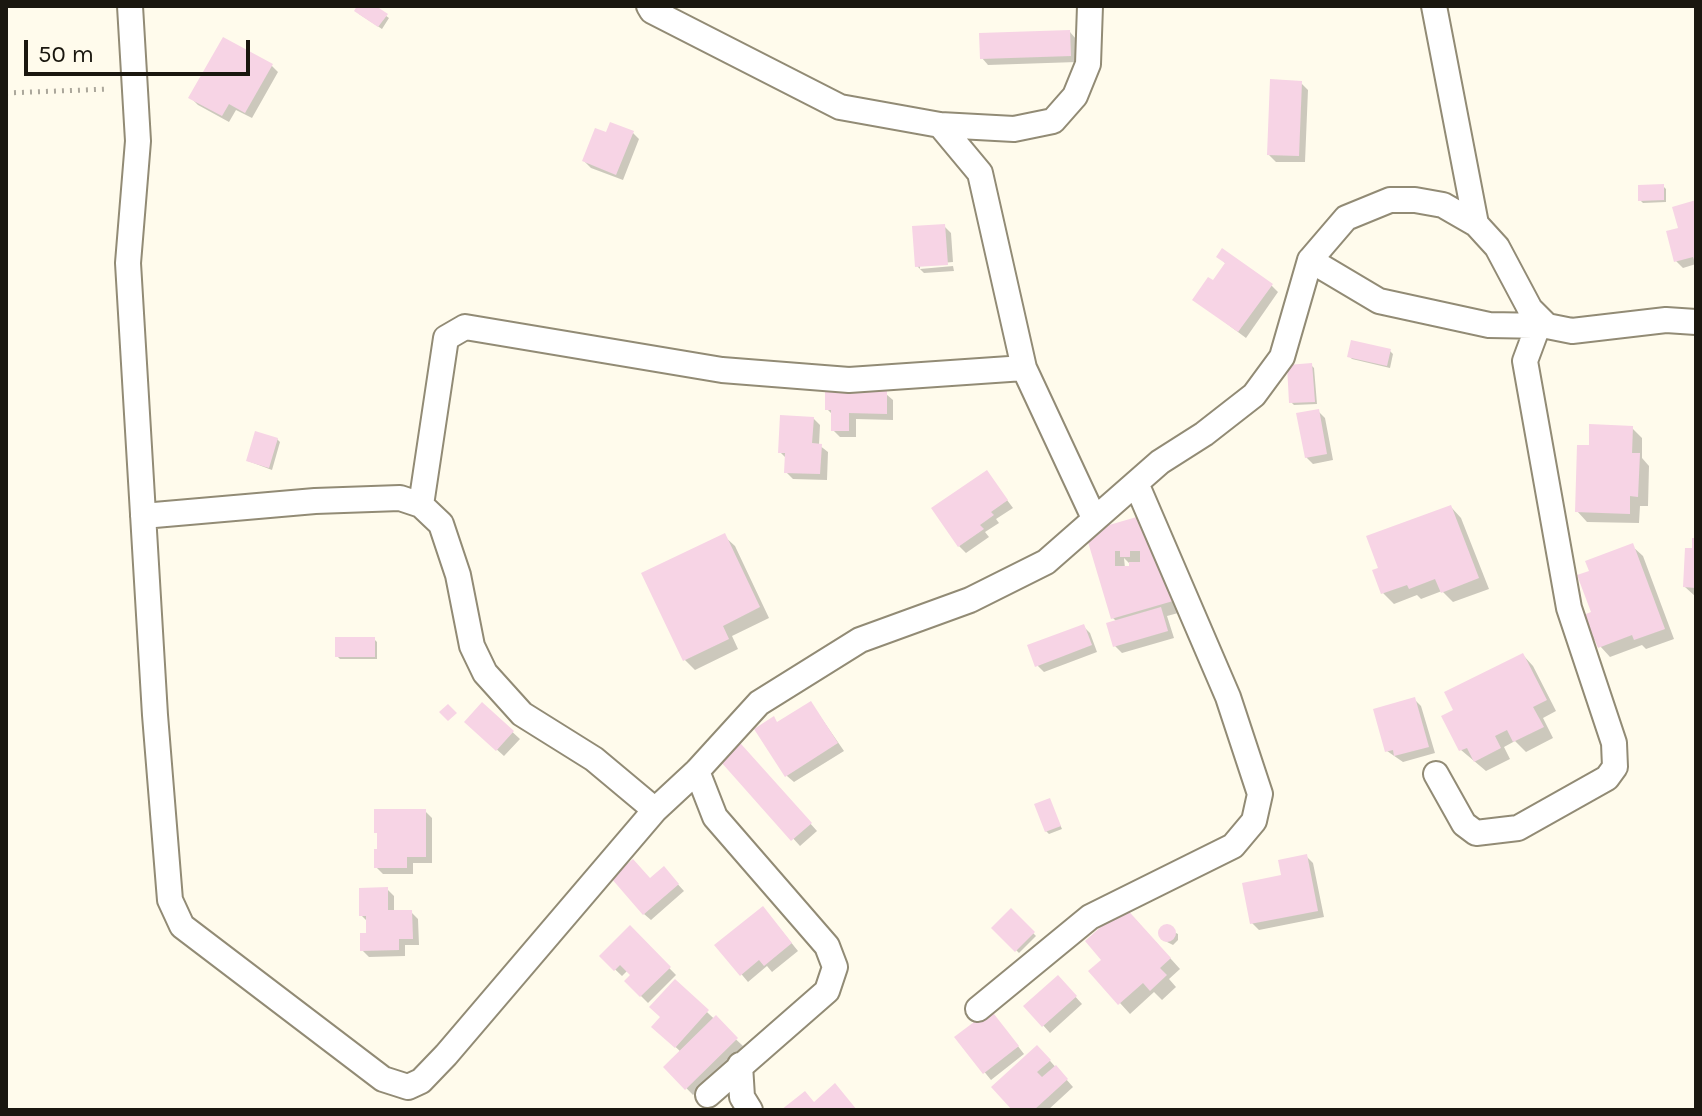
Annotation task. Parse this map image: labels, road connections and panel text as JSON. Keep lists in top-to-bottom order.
{
  "scale_bar": "50 m"
}
